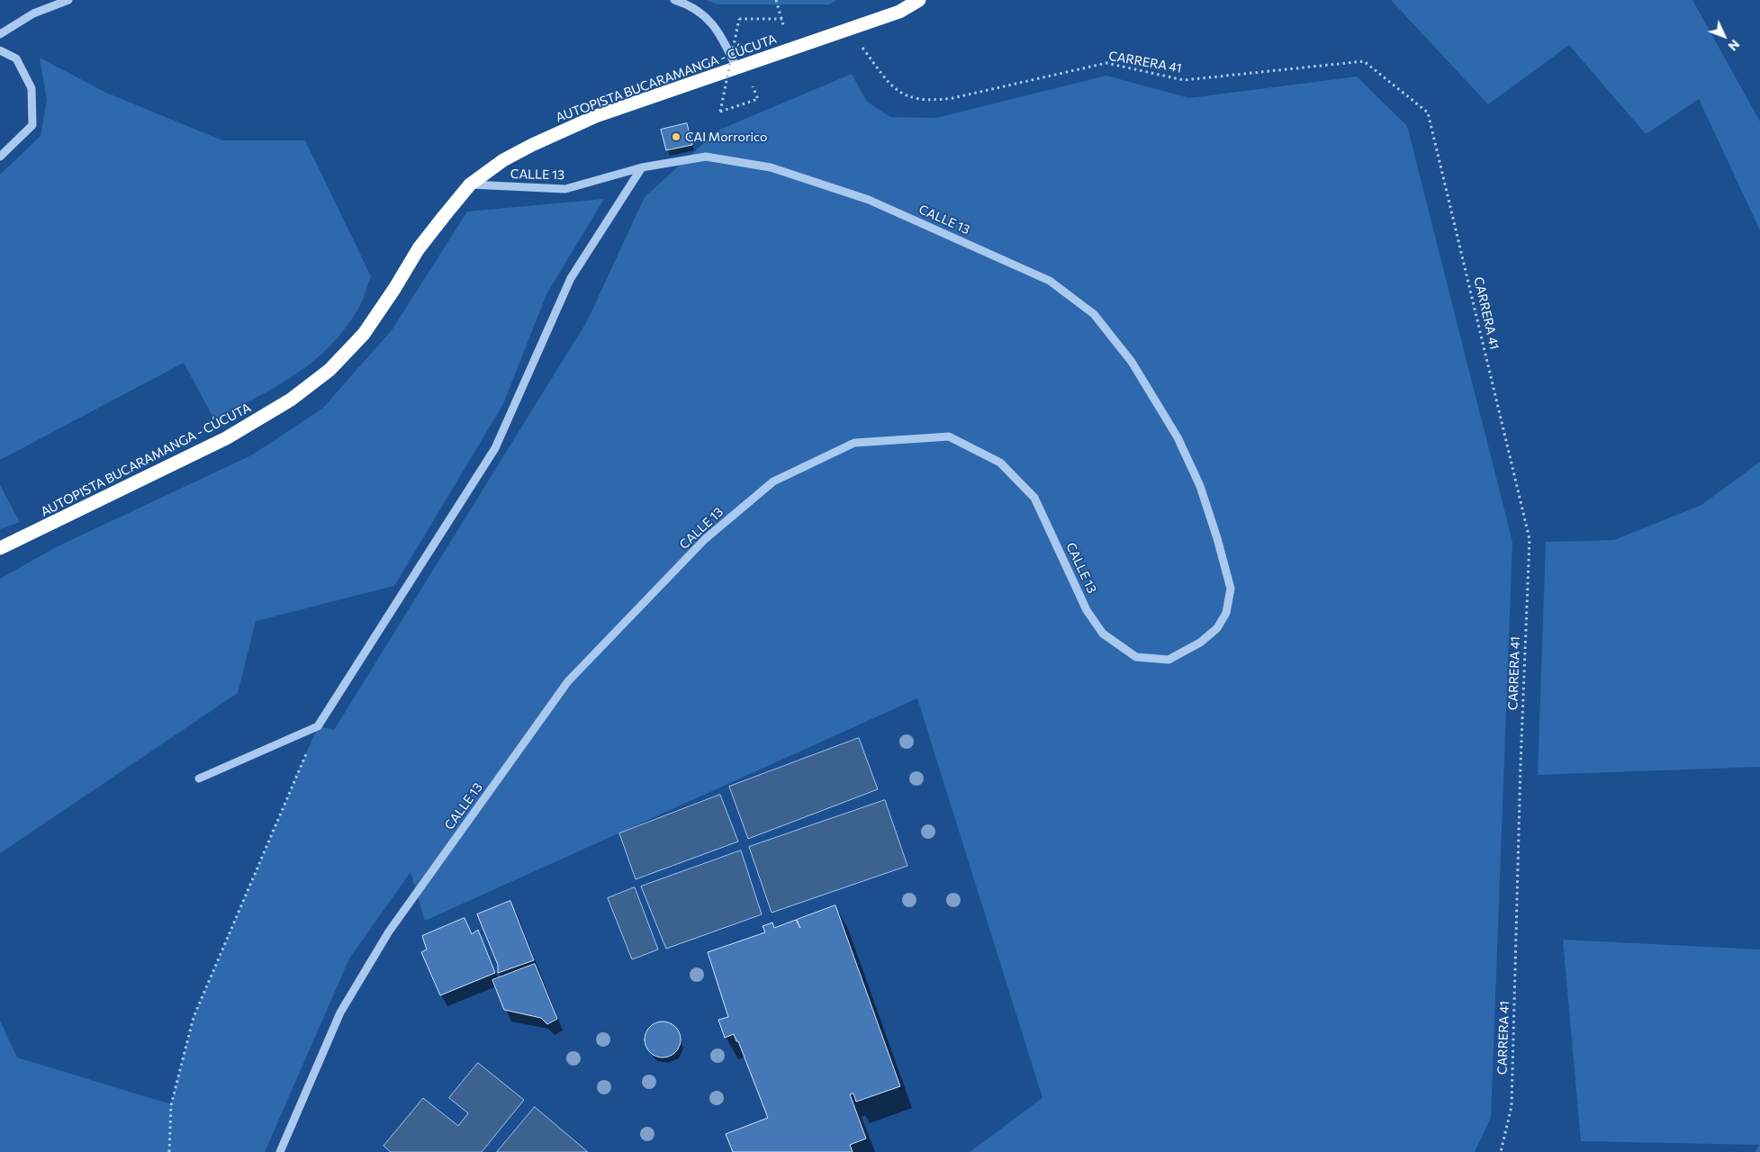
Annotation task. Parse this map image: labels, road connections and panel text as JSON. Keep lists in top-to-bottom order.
{
  "streets": {
    "highway": ["AUTOPISTA BUCARAMANGA - CÚCUTA"],
    "street": ["CALLE 13"],
    "path": ["CARRERA 41"]
  },
  "crossings": [
    ["CARRERA 41", "AUTOPISTA BUCARAMANGA - CÚCUTA"],
    ["AUTOPISTA BUCARAMANGA - CÚCUTA", "CALLE 13"]
  ],
  "places": ["CAI Morrorico"],
  "north": "bottom right"
}
